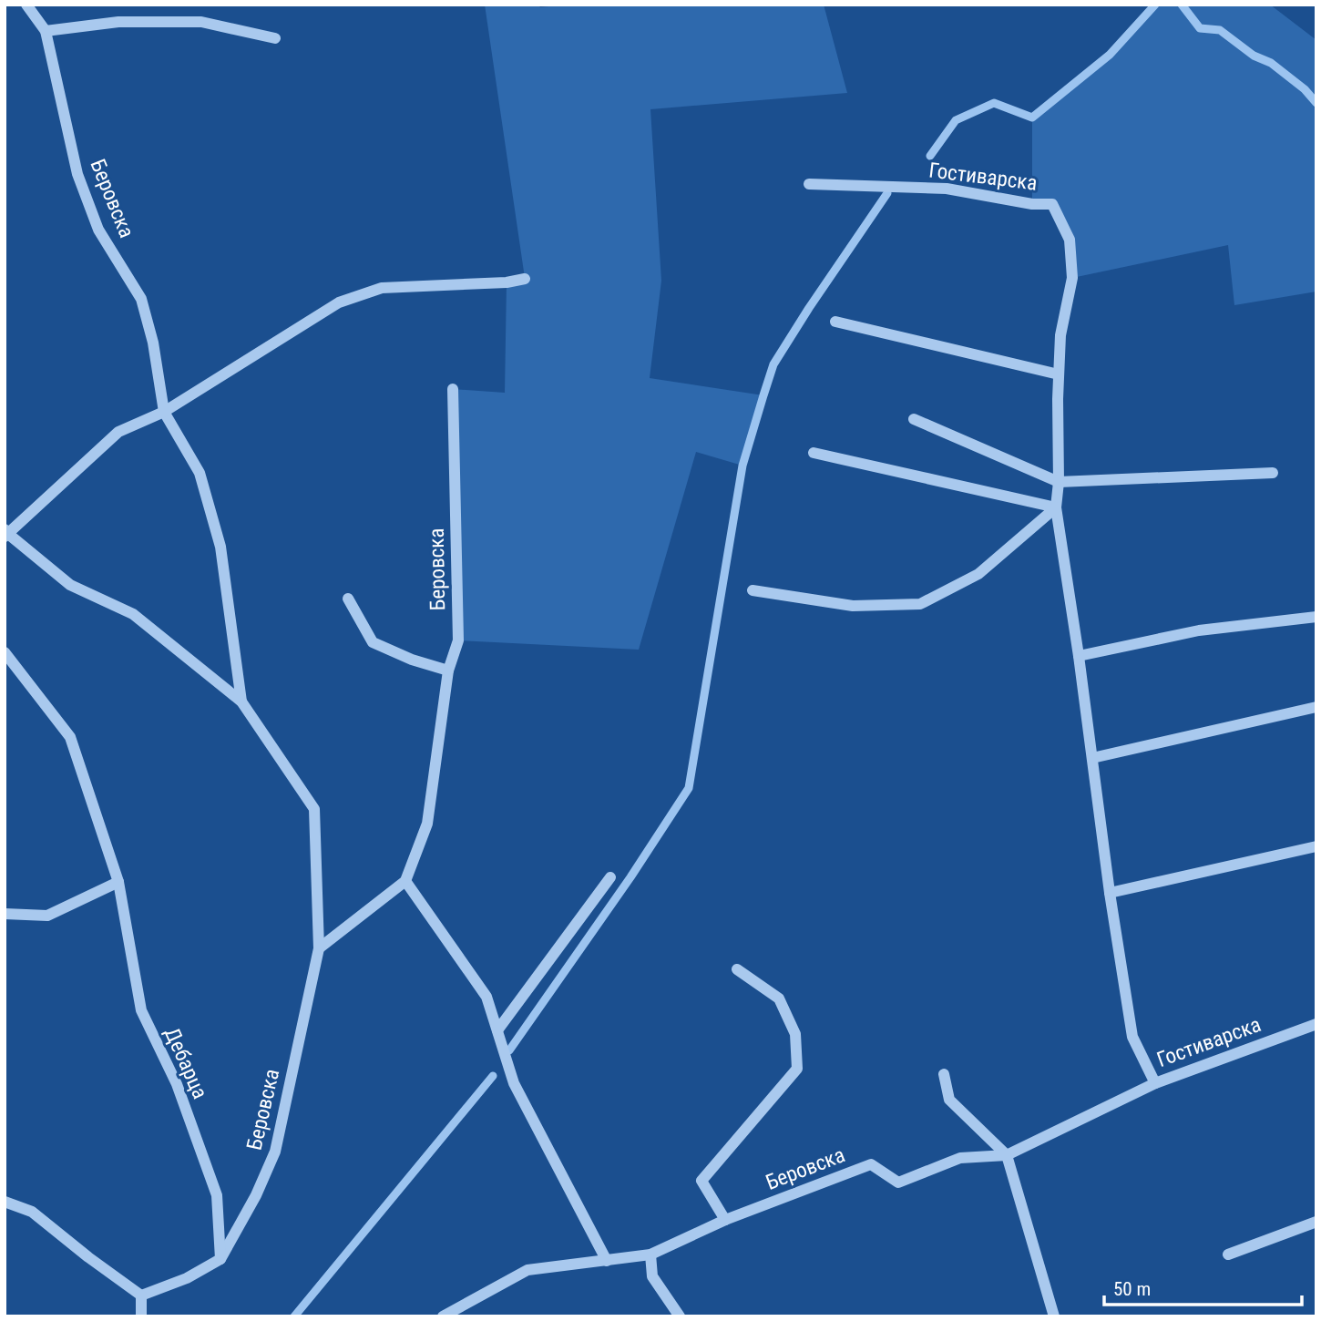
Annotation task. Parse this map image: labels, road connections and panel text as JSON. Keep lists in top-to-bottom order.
{
  "streets": {
    "street": ["Гостиварска", "Беровска", "Дебарца"]
  },
  "crossings": [
    ["Гостиварска", "Беровска"],
    ["Беровска", "Дебарца"]
  ],
  "scale_bar": "50 m"
}
